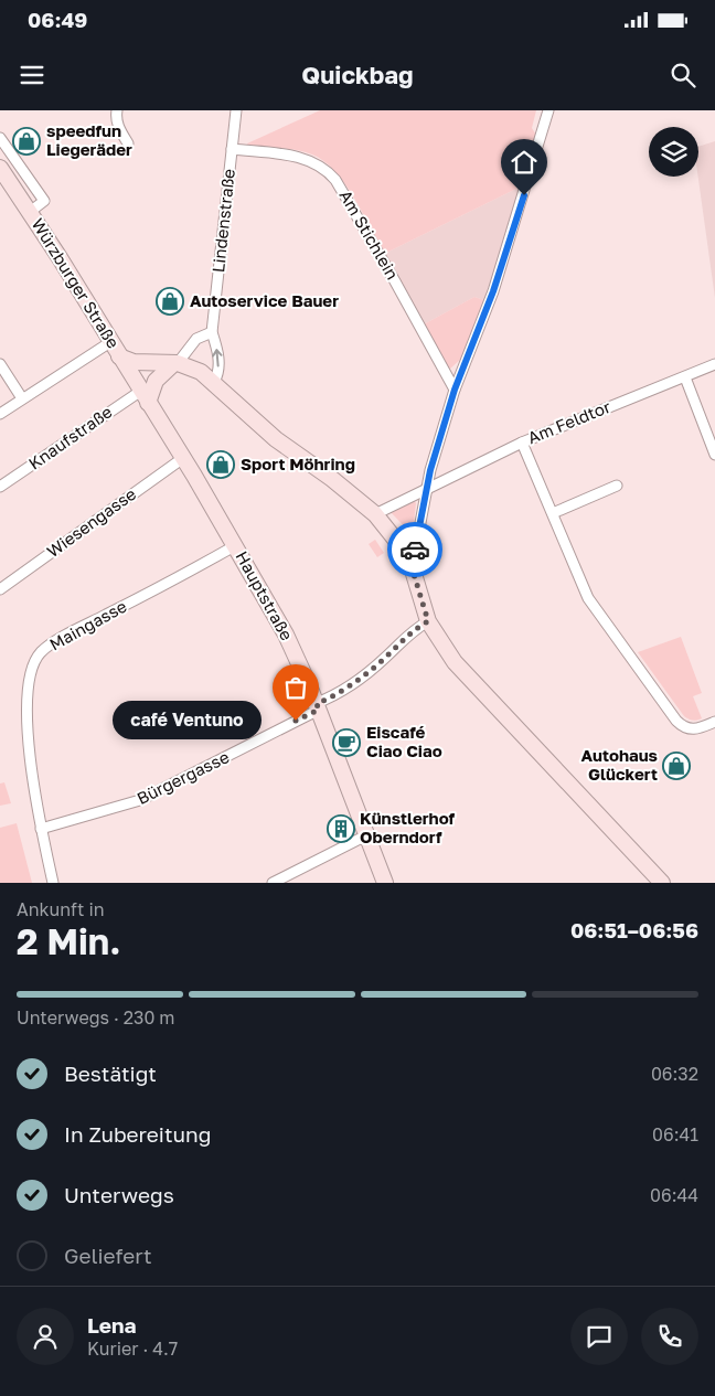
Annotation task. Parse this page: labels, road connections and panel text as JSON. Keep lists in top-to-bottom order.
{
  "streets": {
    "main road": ["Würzburger Straße", "Hauptstraße"],
    "street": [
      "Lindenstraße",
      "Am Stichlein",
      "Am Feldtor",
      "Knaufstraße",
      "Wiesengasse",
      "Maingasse",
      "Bürgergasse"
    ]
  },
  "crossings": [
    ["Lindenstraße", "Am Stichlein"],
    ["Würzburger Straße", "Hauptstraße"],
    ["Knaufstraße", "Hauptstraße"],
    ["Wiesengasse", "Hauptstraße"],
    ["Hauptstraße", "Maingasse"],
    ["Hauptstraße", "Bürgergasse"],
    ["Maingasse", "Bürgergasse"]
  ],
  "places": {
    "shop": [
      "speedfun Liegeräder",
      "Autoservice Bauer",
      "Sport Möhring",
      "Autohaus Glückert"
    ],
    "other": ["café Ventuno"],
    "cafe": ["Eiscafé Ciao Ciao"],
    "building": ["Künstlerhof Oberndorf"]
  },
  "page": {
    "status": "06:49",
    "header": "Quickbag",
    "bubble": "café Ventuno",
    "heading": ["2 Min.", "Ankunft in", "06:51–06:56"],
    "panel": ["Lena", "Kurier · 4.7"],
    "bar": "Unterwegs · 230 m",
    "list": [
      ["Bestätigt", "06:32"],
      ["In Zubereitung", "06:41"],
      ["Unterwegs", "06:44"],
      "Geliefert"
    ]
  }
}
